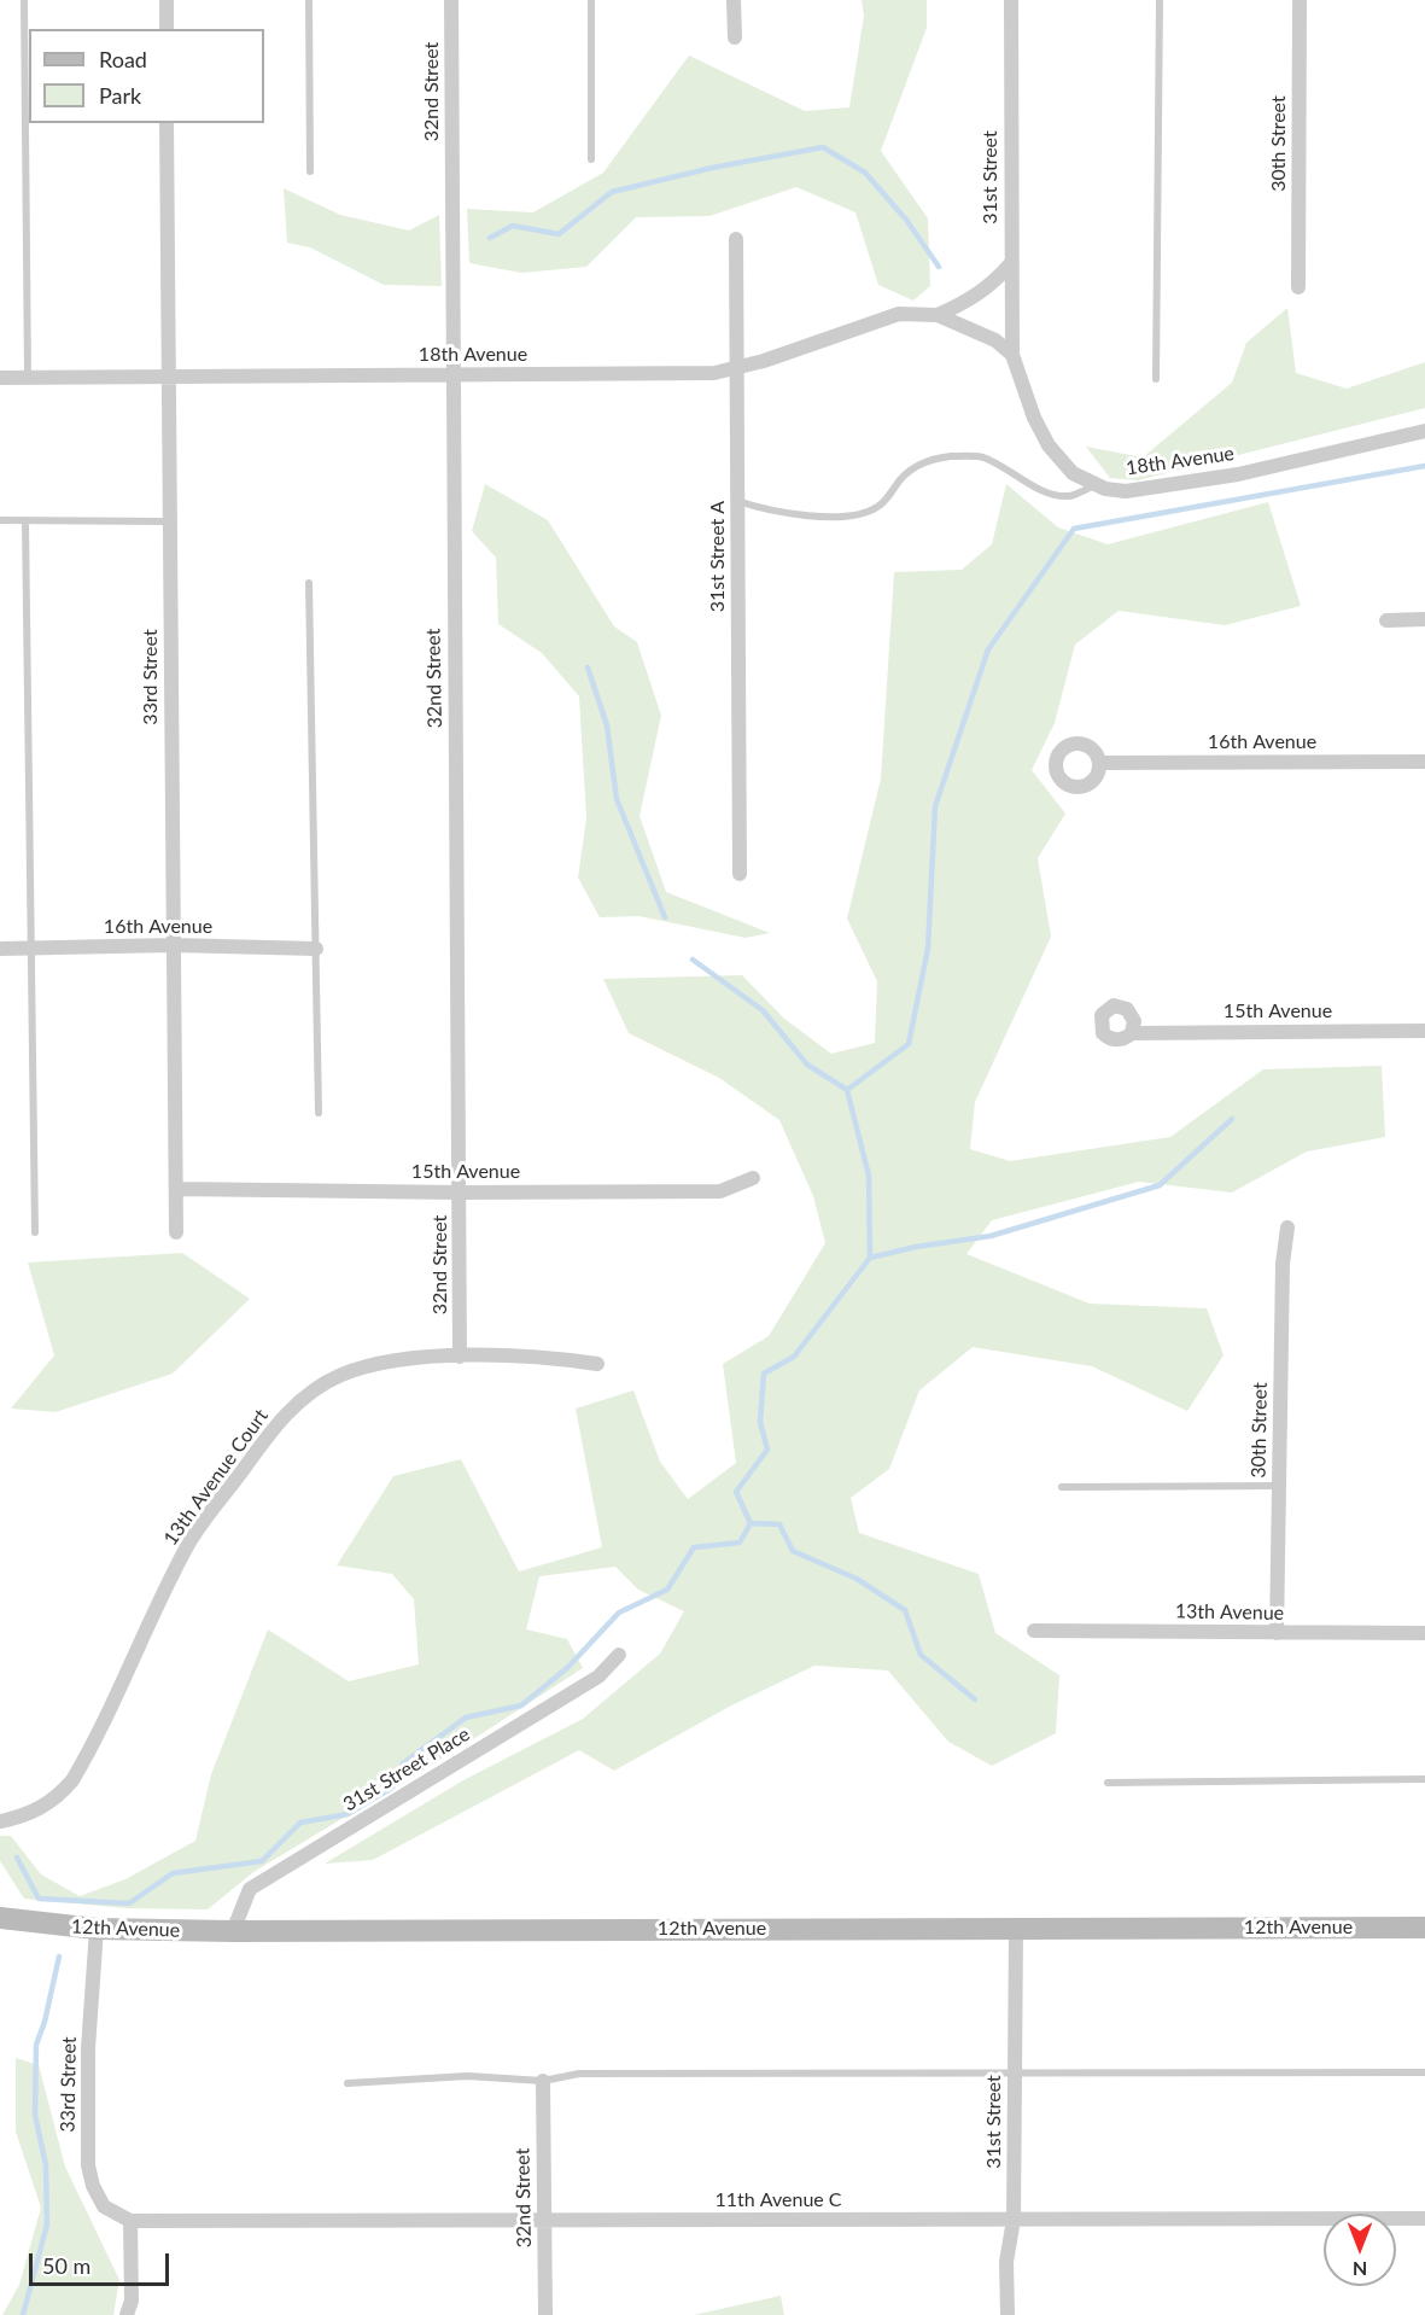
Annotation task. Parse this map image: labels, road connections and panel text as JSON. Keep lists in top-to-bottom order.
{
  "streets": {
    "street": [
      "32nd Street",
      "30th Street",
      "31st Street",
      "18th Avenue",
      "31st Street A",
      "33rd Street",
      "16th Avenue",
      "15th Avenue",
      "13th Avenue Court",
      "13th Avenue",
      "31st Street Place",
      "12th Avenue",
      "11th Avenue C"
    ]
  },
  "crossings": [
    ["32nd Street", "18th Avenue"],
    ["32nd Street", "15th Avenue"],
    ["32nd Street", "13th Avenue Court"],
    ["32nd Street", "11th Avenue C"],
    ["30th Street", "13th Avenue"],
    ["31st Street", "18th Avenue"],
    ["31st Street", "12th Avenue"],
    ["31st Street", "11th Avenue C"],
    ["18th Avenue", "31st Street A"],
    ["18th Avenue", "33rd Street"],
    ["33rd Street", "16th Avenue"],
    ["33rd Street", "15th Avenue"],
    ["33rd Street", "12th Avenue"],
    ["33rd Street", "11th Avenue C"],
    ["31st Street Place", "12th Avenue"]
  ],
  "legend": ["Road", "Park"],
  "scale_bar": "50 m",
  "north": "bottom"
}
